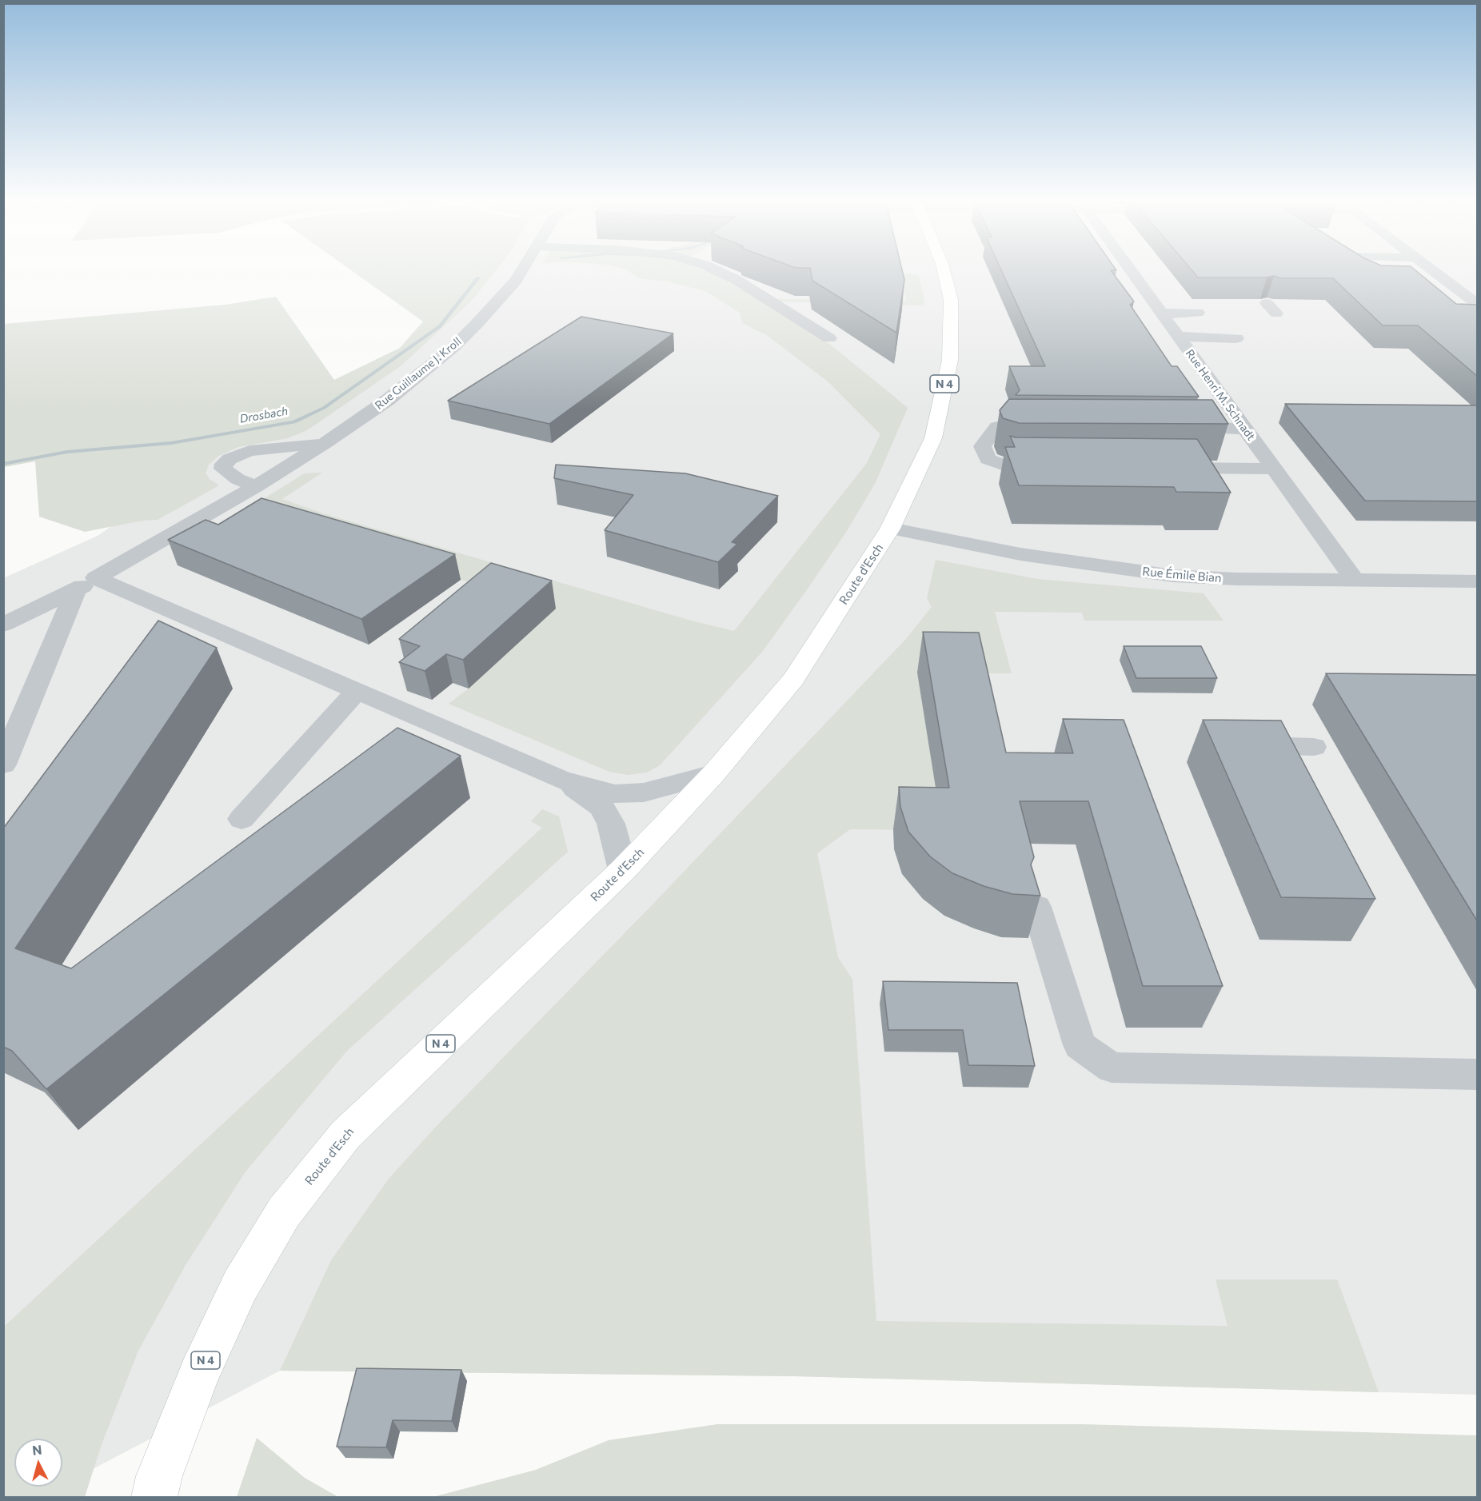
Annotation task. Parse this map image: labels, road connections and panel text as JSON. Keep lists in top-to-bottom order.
{
  "streets": {
    "main road": ["N 4", "Route d'Esch"],
    "street": ["Rue Guillaume J. Kroll", "Rue Henri M. Schnadt", "Rue Émile Bian"]
  },
  "crossings": [
    ["Rue Henri M. Schnadt", "Rue Émile Bian"],
    ["Route d'Esch", "Rue Émile Bian"]
  ],
  "water": ["Drosbach"],
  "north": "top"
}
